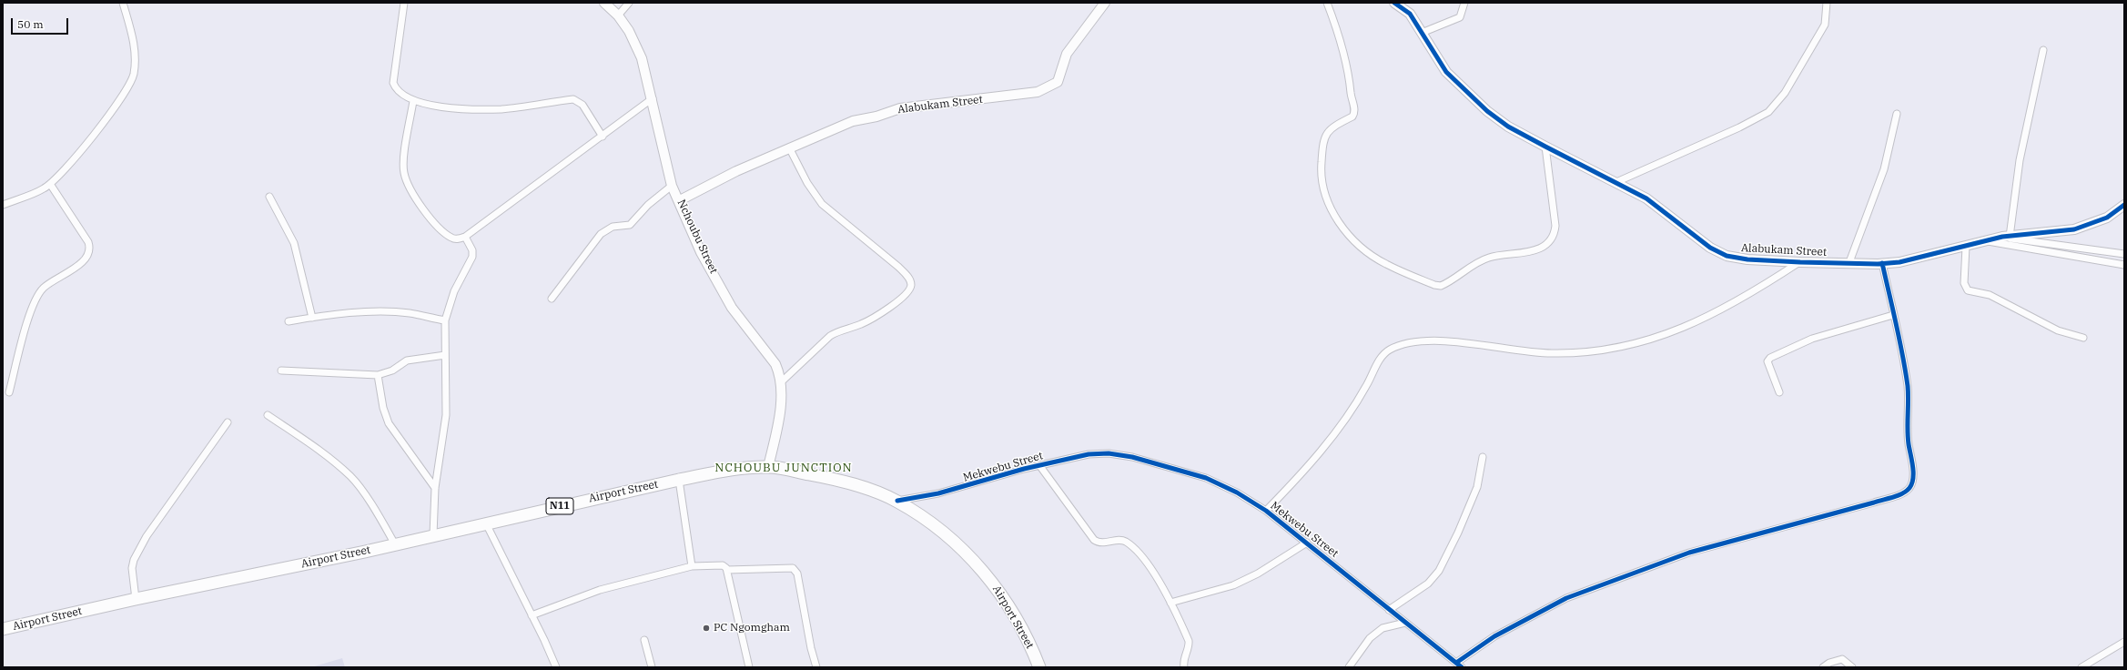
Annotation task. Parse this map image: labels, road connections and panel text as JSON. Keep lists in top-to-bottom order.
{
  "streets": {
    "highway": ["Airport Street", "N11"],
    "street": ["Alabukam Street", "Nchoubu Street", "Mekwebu Street"]
  },
  "crossings": [
    ["Alabukam Street", "Nchoubu Street"],
    ["Nchoubu Street", "Airport Street"],
    ["Mekwebu Street", "Airport Street"]
  ],
  "districts": ["NCHOUBU JUNCTION"],
  "places": ["PC Ngomgham"],
  "scale_bar": "50 m"
}
